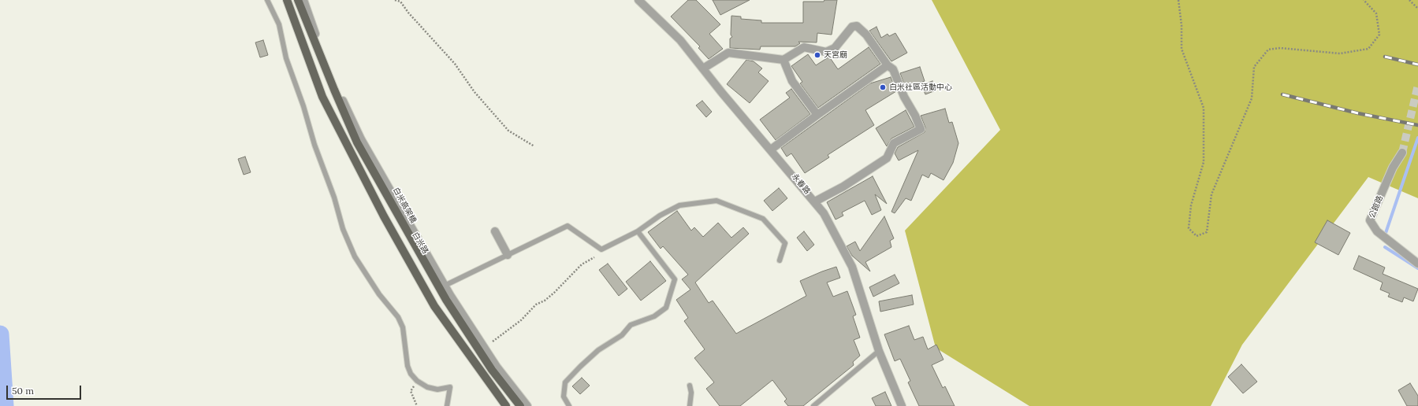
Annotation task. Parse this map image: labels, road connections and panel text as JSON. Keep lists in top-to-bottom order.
{
  "streets": {
    "main road": ["白米高架橋"],
    "street": ["永春路", "公館路", "白米路"]
  },
  "places": ["天宮廟", "白米社區活動中心"],
  "scale_bar": "50 m"
}
